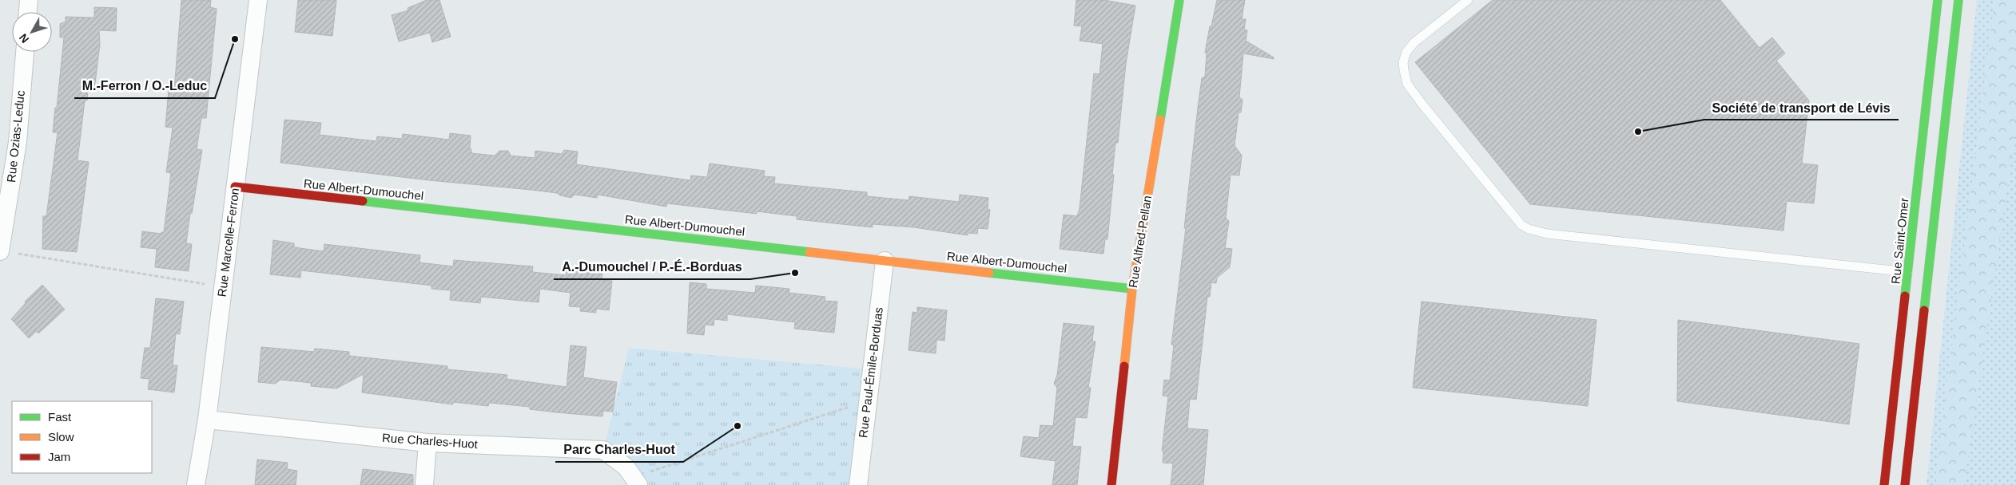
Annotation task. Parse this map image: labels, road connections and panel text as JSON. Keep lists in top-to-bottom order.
{
  "streets": {
    "street": [
      "Rue Ozias-Leduc",
      "Rue Albert-Dumouchel",
      "Rue Saint-Omer",
      "Rue Alfred-Pellan",
      "Rue Marcelle-Ferron",
      "Rue Paul-Émile-Borduas",
      "Rue Charles-Huot"
    ]
  },
  "crossings": [
    ["Rue Albert-Dumouchel", "Rue Alfred-Pellan"],
    ["Rue Albert-Dumouchel", "Rue Marcelle-Ferron"],
    ["Rue Albert-Dumouchel", "Rue Paul-Émile-Borduas"],
    ["Rue Marcelle-Ferron", "Rue Charles-Huot"]
  ],
  "places": [
    "M.-Ferron / O.-Leduc",
    "Société de transport de Lévis",
    "A.-Dumouchel / P.-É.-Borduas",
    "Parc Charles-Huot"
  ],
  "legend": ["Fast", "Slow", "Jam"],
  "north": "bottom left"
}
